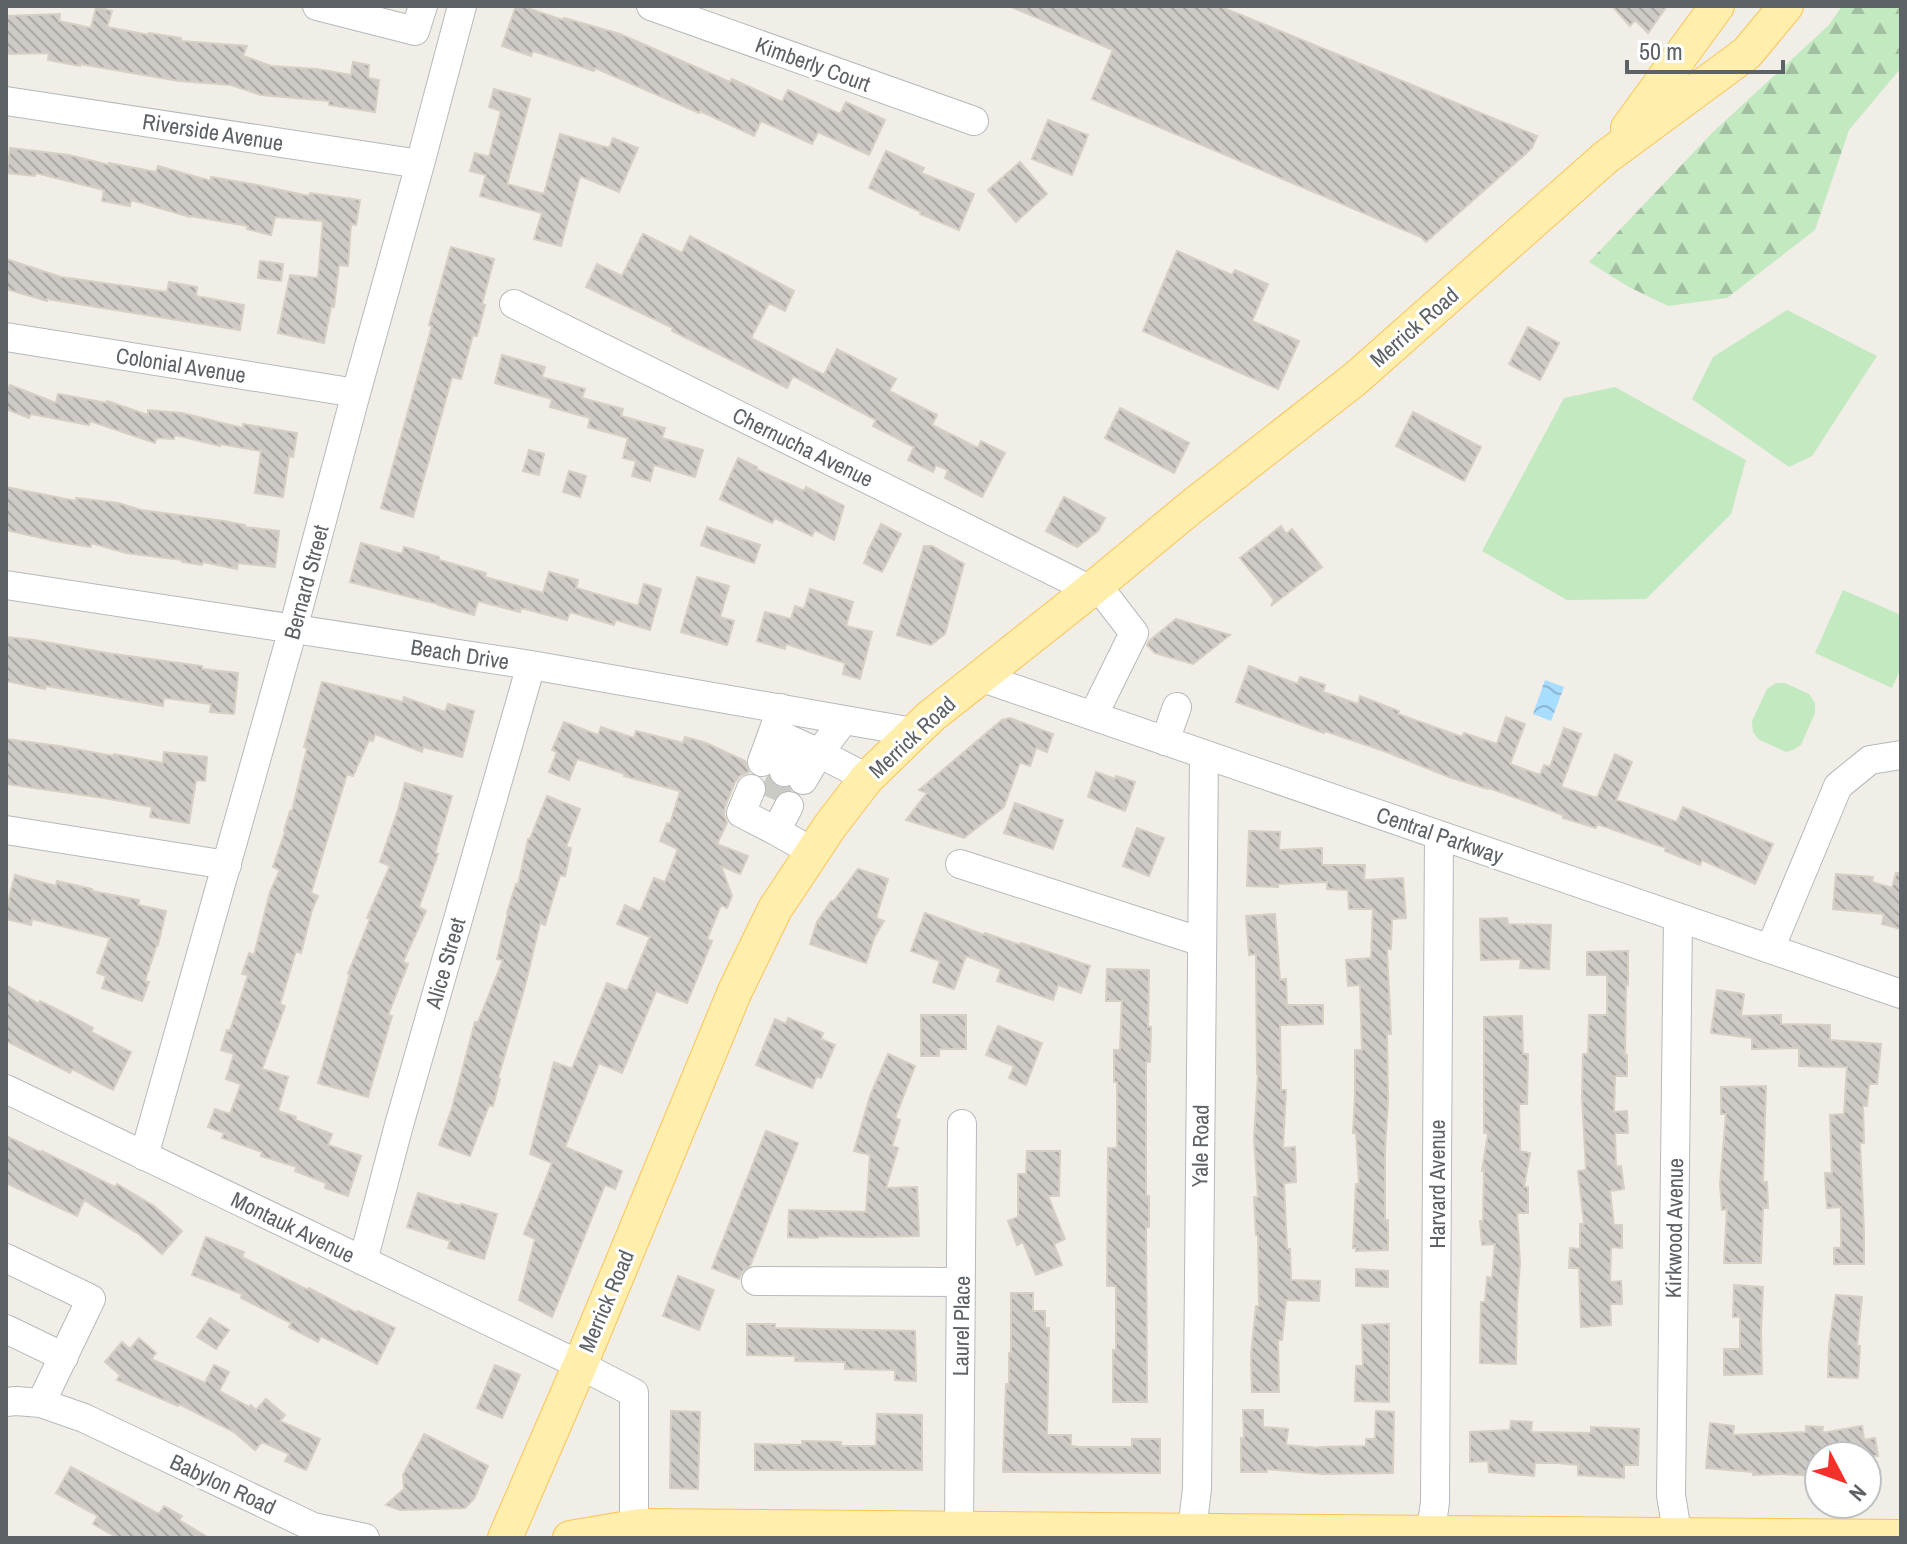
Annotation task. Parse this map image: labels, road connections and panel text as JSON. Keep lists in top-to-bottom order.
{
  "streets": {
    "main road": ["Merrick Road"],
    "street": [
      "Kimberly Court",
      "Riverside Avenue",
      "Colonial Avenue",
      "Chernucha Avenue",
      "Bernard Street",
      "Beach Drive",
      "Central Parkway",
      "Alice Street",
      "Yale Road",
      "Harvard Avenue",
      "Montauk Avenue",
      "Kirkwood Avenue",
      "Laurel Place",
      "Babylon Road"
    ]
  },
  "crossings": [
    ["Riverside Avenue", "Bernard Street"],
    ["Merrick Road", "Chernucha Avenue"],
    ["Merrick Road", "Beach Drive"],
    ["Merrick Road", "Central Parkway"],
    ["Merrick Road", "Montauk Avenue"],
    ["Colonial Avenue", "Bernard Street"],
    ["Bernard Street", "Beach Drive"],
    ["Bernard Street", "Montauk Avenue"],
    ["Beach Drive", "Alice Street"],
    ["Central Parkway", "Yale Road"],
    ["Central Parkway", "Harvard Avenue"],
    ["Central Parkway", "Kirkwood Avenue"],
    ["Alice Street", "Montauk Avenue"]
  ],
  "scale_bar": "50 m",
  "north": "bottom right"
}
